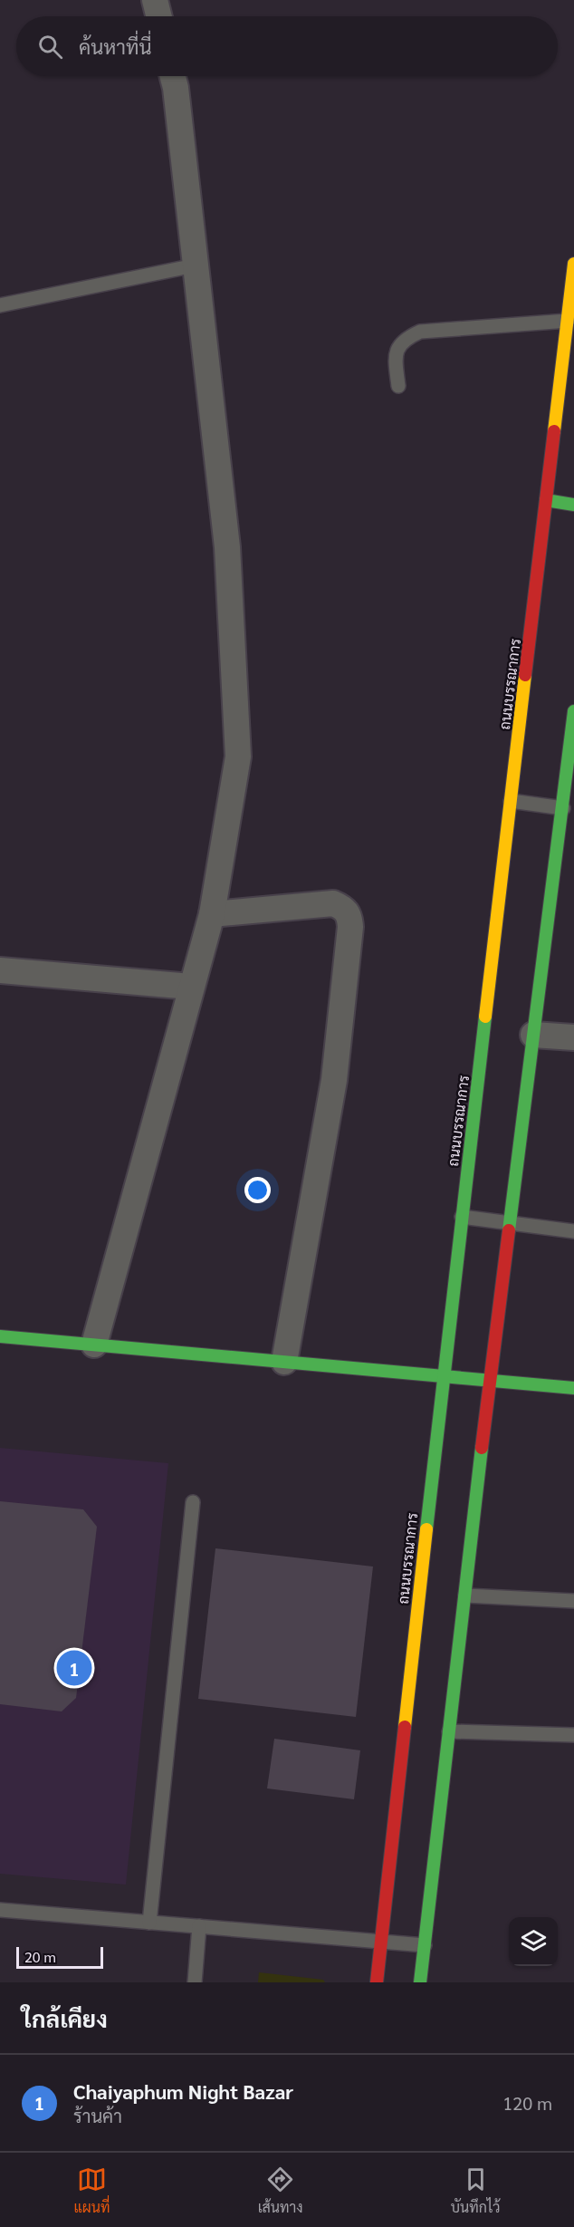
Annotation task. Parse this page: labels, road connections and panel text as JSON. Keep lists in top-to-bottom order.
{
  "streets": {
    "street": ["ถนนบรรณาการ"]
  },
  "scale_bar": "20 m",
  "page": {
    "search": "ค้นหาที่นี่",
    "pins": "1",
    "scale": "20 m",
    "heading": "ใกล้เคียง",
    "list": [
      {
        "mark": "1",
        "name": "Chaiyaphum Night Bazar",
        "note": "ร้านค้า",
        "value": "120 m"
      }
    ],
    "nav": ["แผนที่", "เส้นทาง", "บันทึกไว้"]
  }
}
